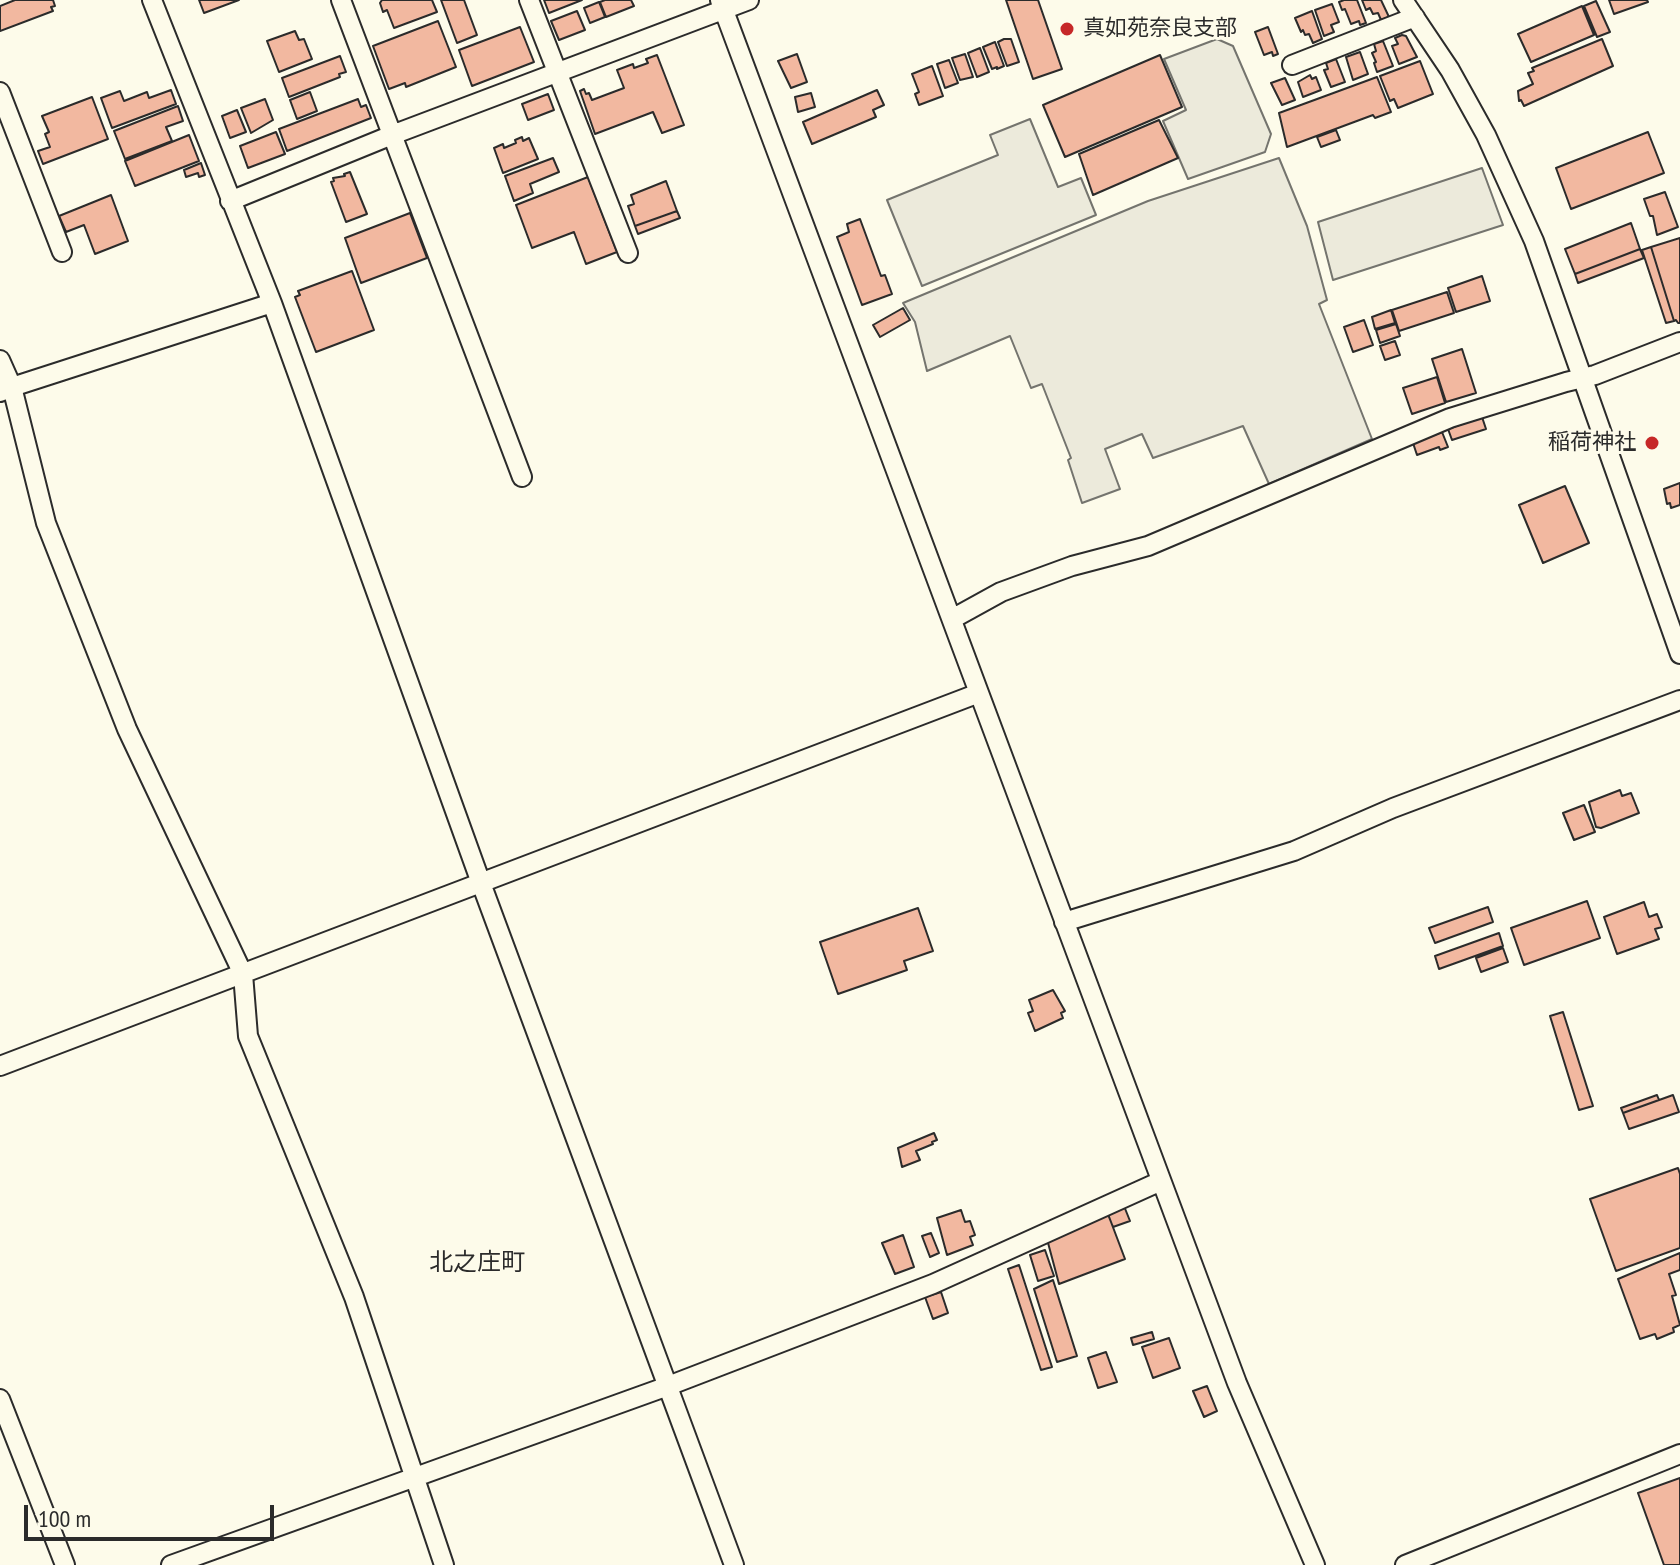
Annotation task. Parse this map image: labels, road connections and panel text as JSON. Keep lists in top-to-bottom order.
{
  "districts": ["北之庄町"],
  "places": ["真如苑奈良支部", "稲荷神社"],
  "scale_bar": "100 m"
}
